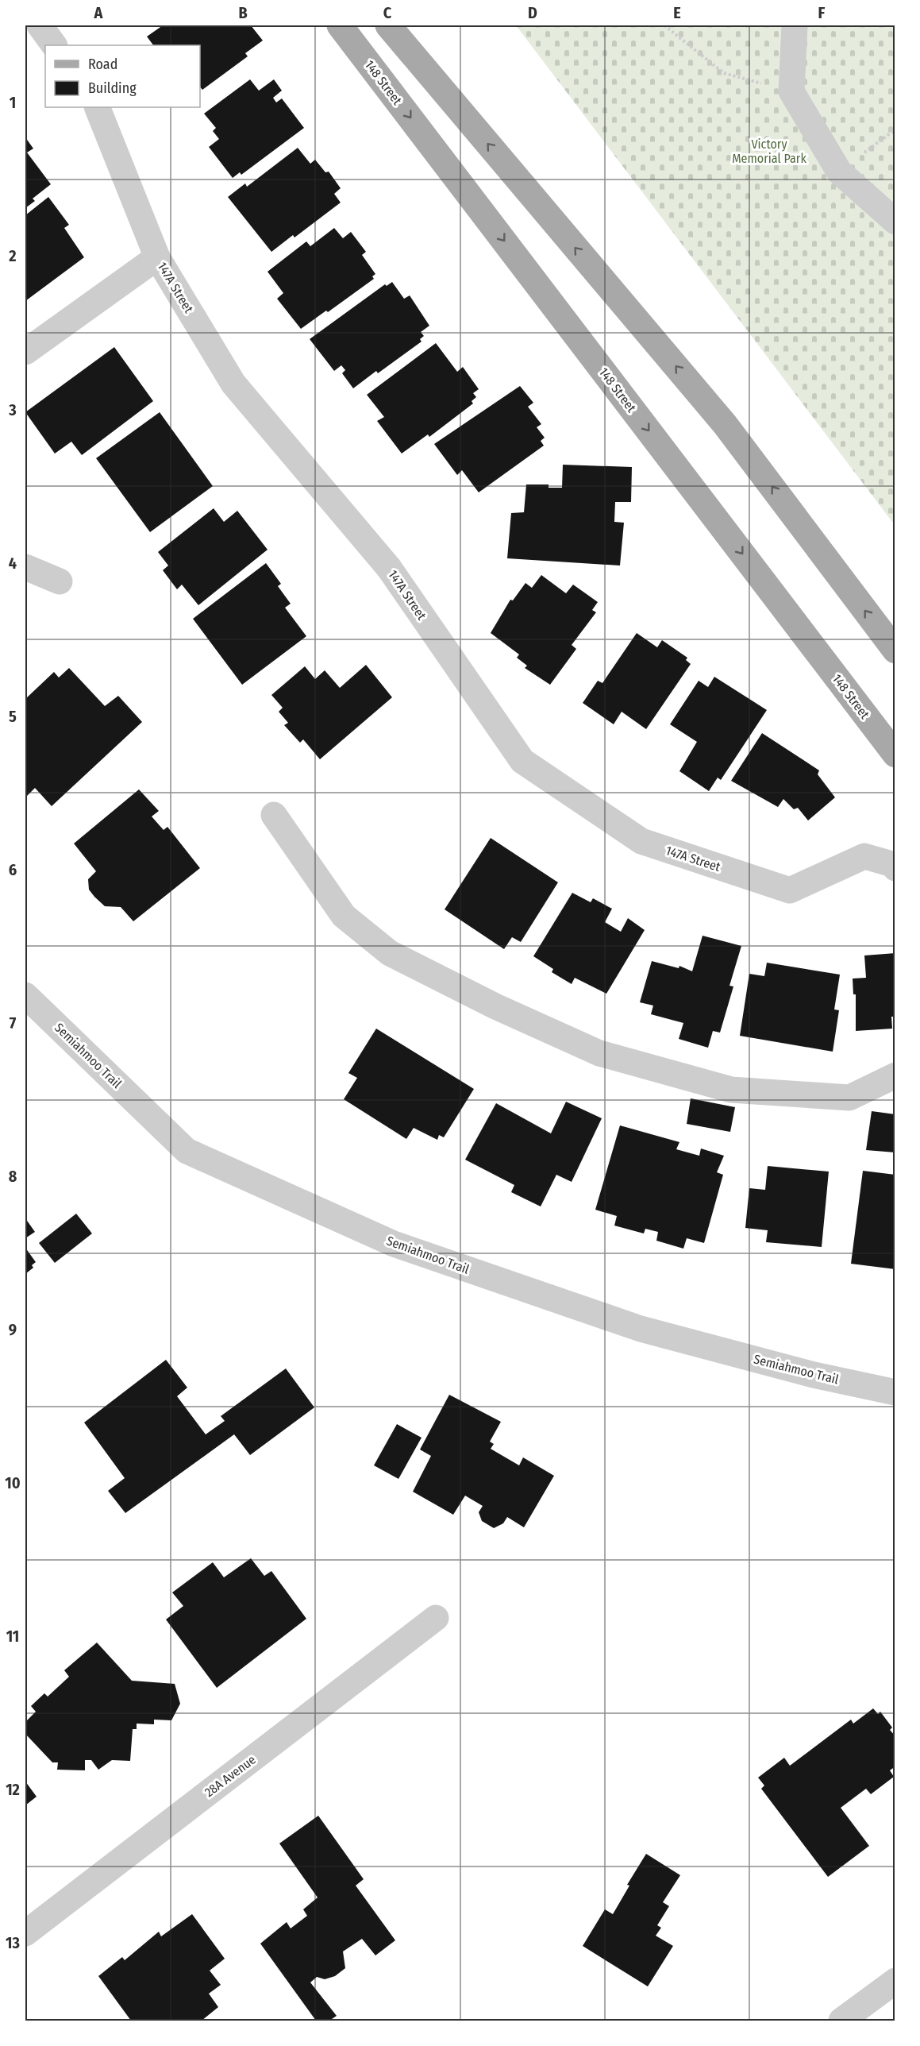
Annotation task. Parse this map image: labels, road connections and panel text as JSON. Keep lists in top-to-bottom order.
{
  "streets": {
    "main road": ["148 Street"],
    "street": ["147A Street", "Semiahmoo Trail", "28A Avenue"]
  },
  "parks": ["Victory Memorial Park"],
  "legend": ["Road", "Building"],
  "grid": {
    "columns": [
      "A",
      "B",
      "C",
      "D",
      "E",
      "F"
    ],
    "rows": [
      "1",
      "2",
      "3",
      "4",
      "5",
      "6",
      "7",
      "8",
      "9",
      "10",
      "11",
      "12",
      "13"
    ]
  }
}
